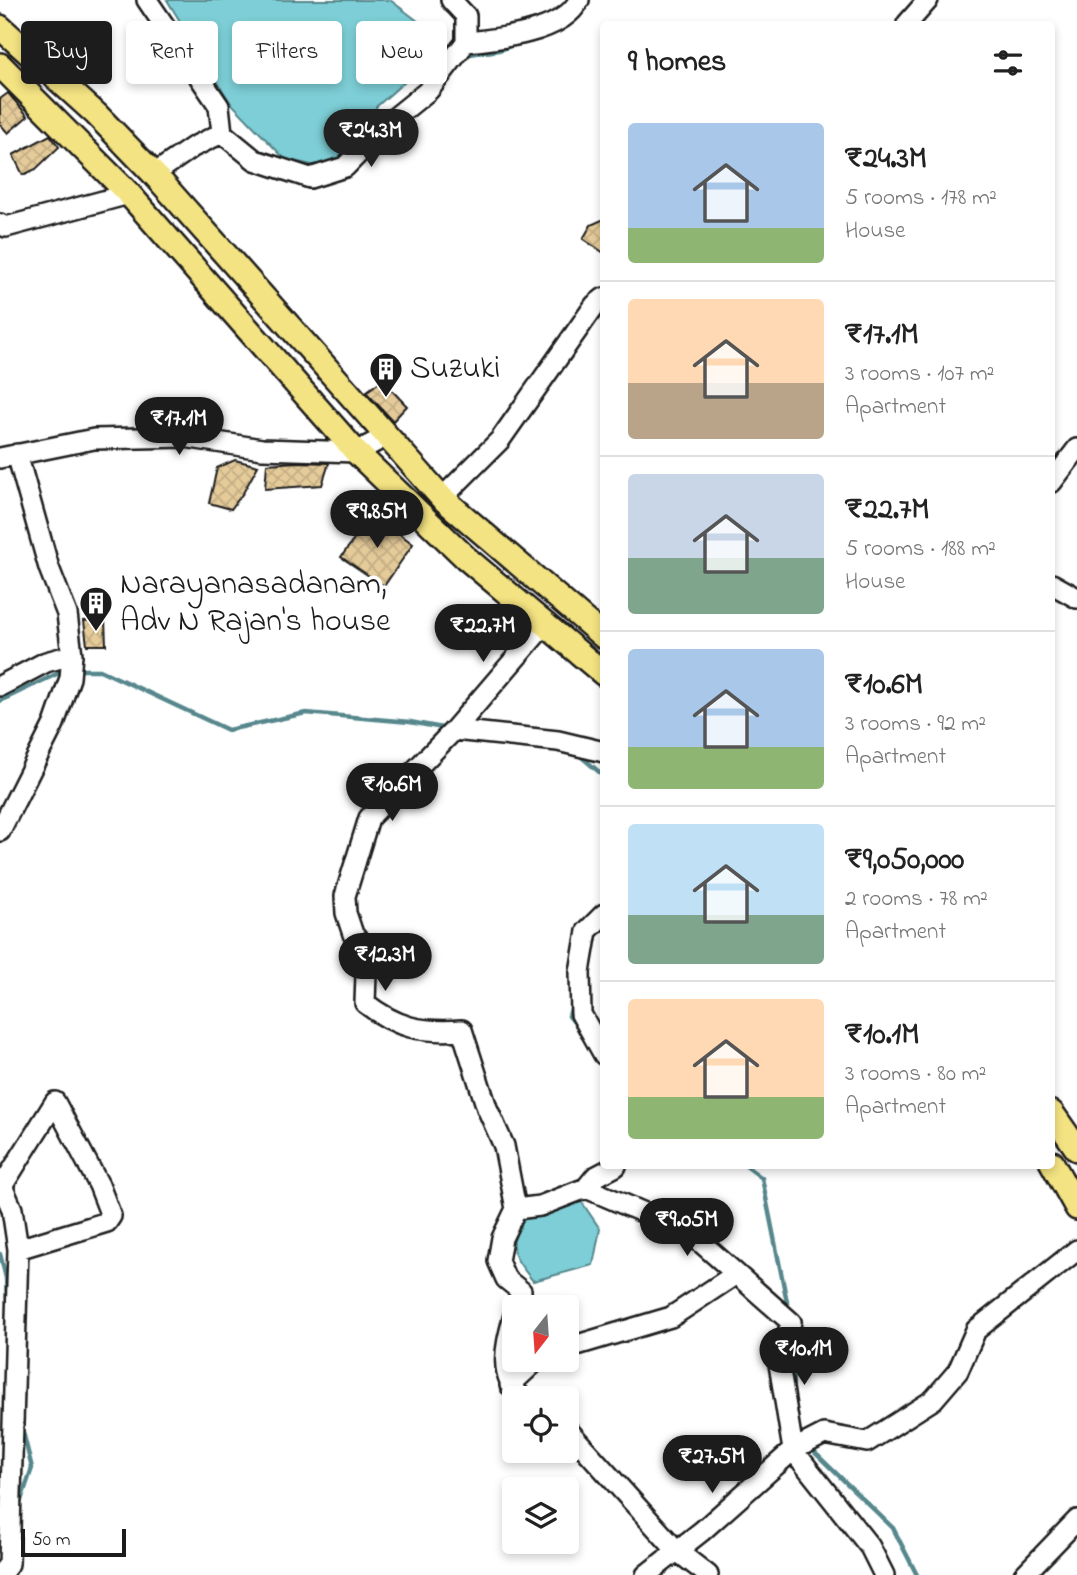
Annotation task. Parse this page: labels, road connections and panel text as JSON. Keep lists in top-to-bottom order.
{
  "places": {
    "building": ["Suzuki", "Narayanasadanam, Adv N Rajan's house"]
  },
  "scale_bar": "50 m",
  "north": "bottom",
  "page": {
    "chip": [
      "Buy",
      "Rent",
      "Filters",
      "New"
    ],
    "heading": "9 homes",
    "list": [
      {
        "name": "₹24.3M",
        "note": "5 rooms · 178 m² · House"
      },
      {
        "name": "₹17.1M",
        "note": "3 rooms · 107 m² · Apartment"
      },
      {
        "name": "₹22.7M",
        "note": "5 rooms · 188 m² · House"
      },
      {
        "name": "₹10.6M",
        "note": "3 rooms · 92 m² · Apartment"
      },
      {
        "name": "₹9,050,000",
        "note": "2 rooms · 78 m² · Apartment"
      },
      {
        "name": "₹10.1M",
        "note": "3 rooms · 80 m² · Apartment"
      }
    ],
    "price": [
      "₹24.3M",
      "₹17.1M",
      "₹9.85M",
      "₹22.7M",
      "₹10.6M",
      "₹12.3M",
      "₹9.05M",
      "₹10.1M",
      "₹27.5M"
    ],
    "scale": "50 m"
  }
}
